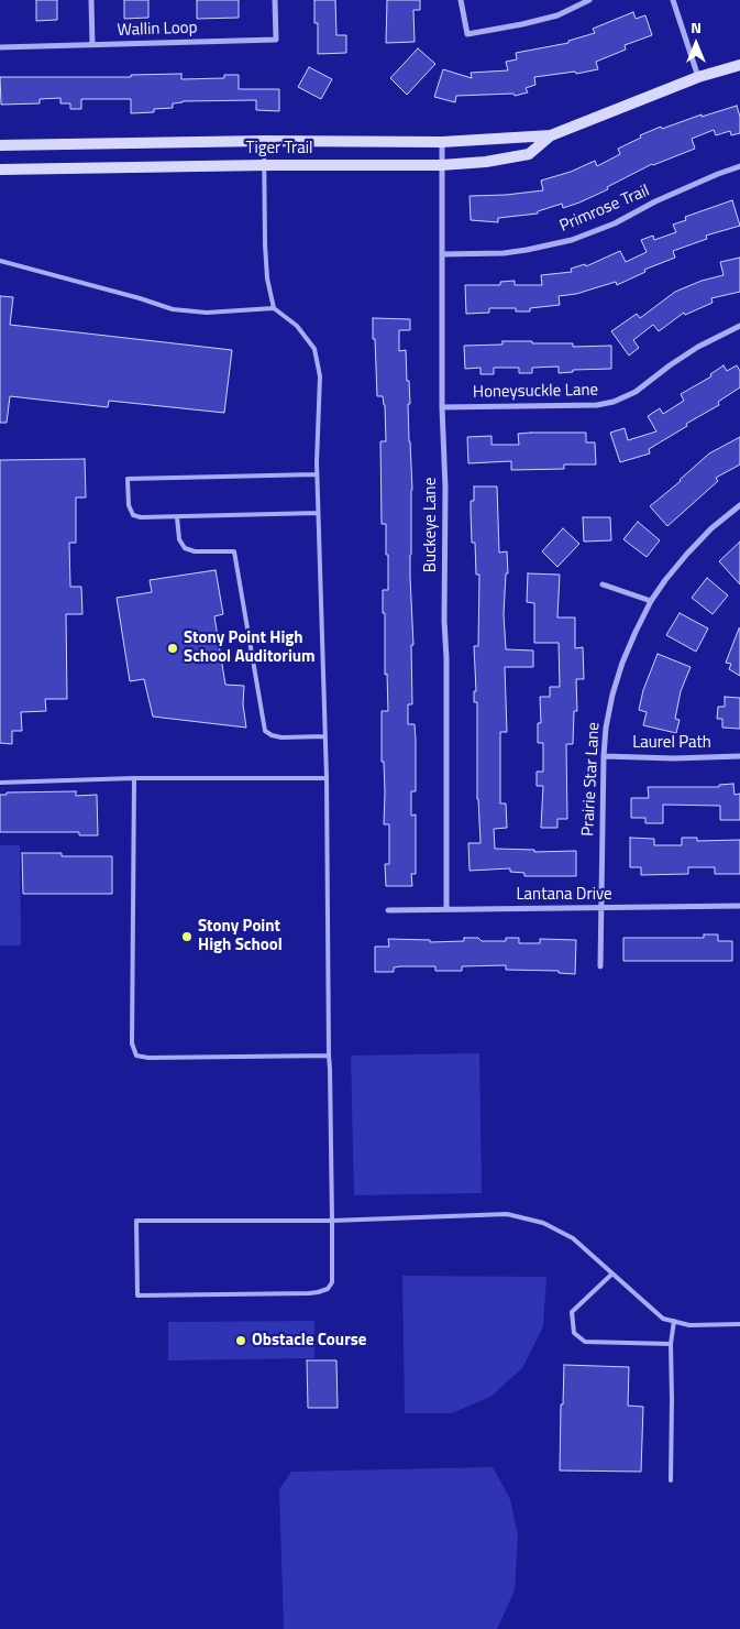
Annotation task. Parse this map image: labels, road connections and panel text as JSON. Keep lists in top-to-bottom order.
{
  "streets": {
    "street": [
      "Wallin Loop",
      "Tiger Trail",
      "Primrose Trail",
      "Honeysuckle Lane",
      "Buckeye Lane",
      "Laurel Path",
      "Prairie Star Lane",
      "Lantana Drive"
    ]
  },
  "crossings": [
    ["Tiger Trail", "Buckeye Lane"],
    ["Primrose Trail", "Buckeye Lane"],
    ["Honeysuckle Lane", "Buckeye Lane"],
    ["Buckeye Lane", "Lantana Drive"],
    ["Laurel Path", "Prairie Star Lane"],
    ["Prairie Star Lane", "Lantana Drive"]
  ],
  "places": ["Stony Point High School Auditorium", "Stony Point High School", "Obstacle Course"],
  "north": "top"
}
